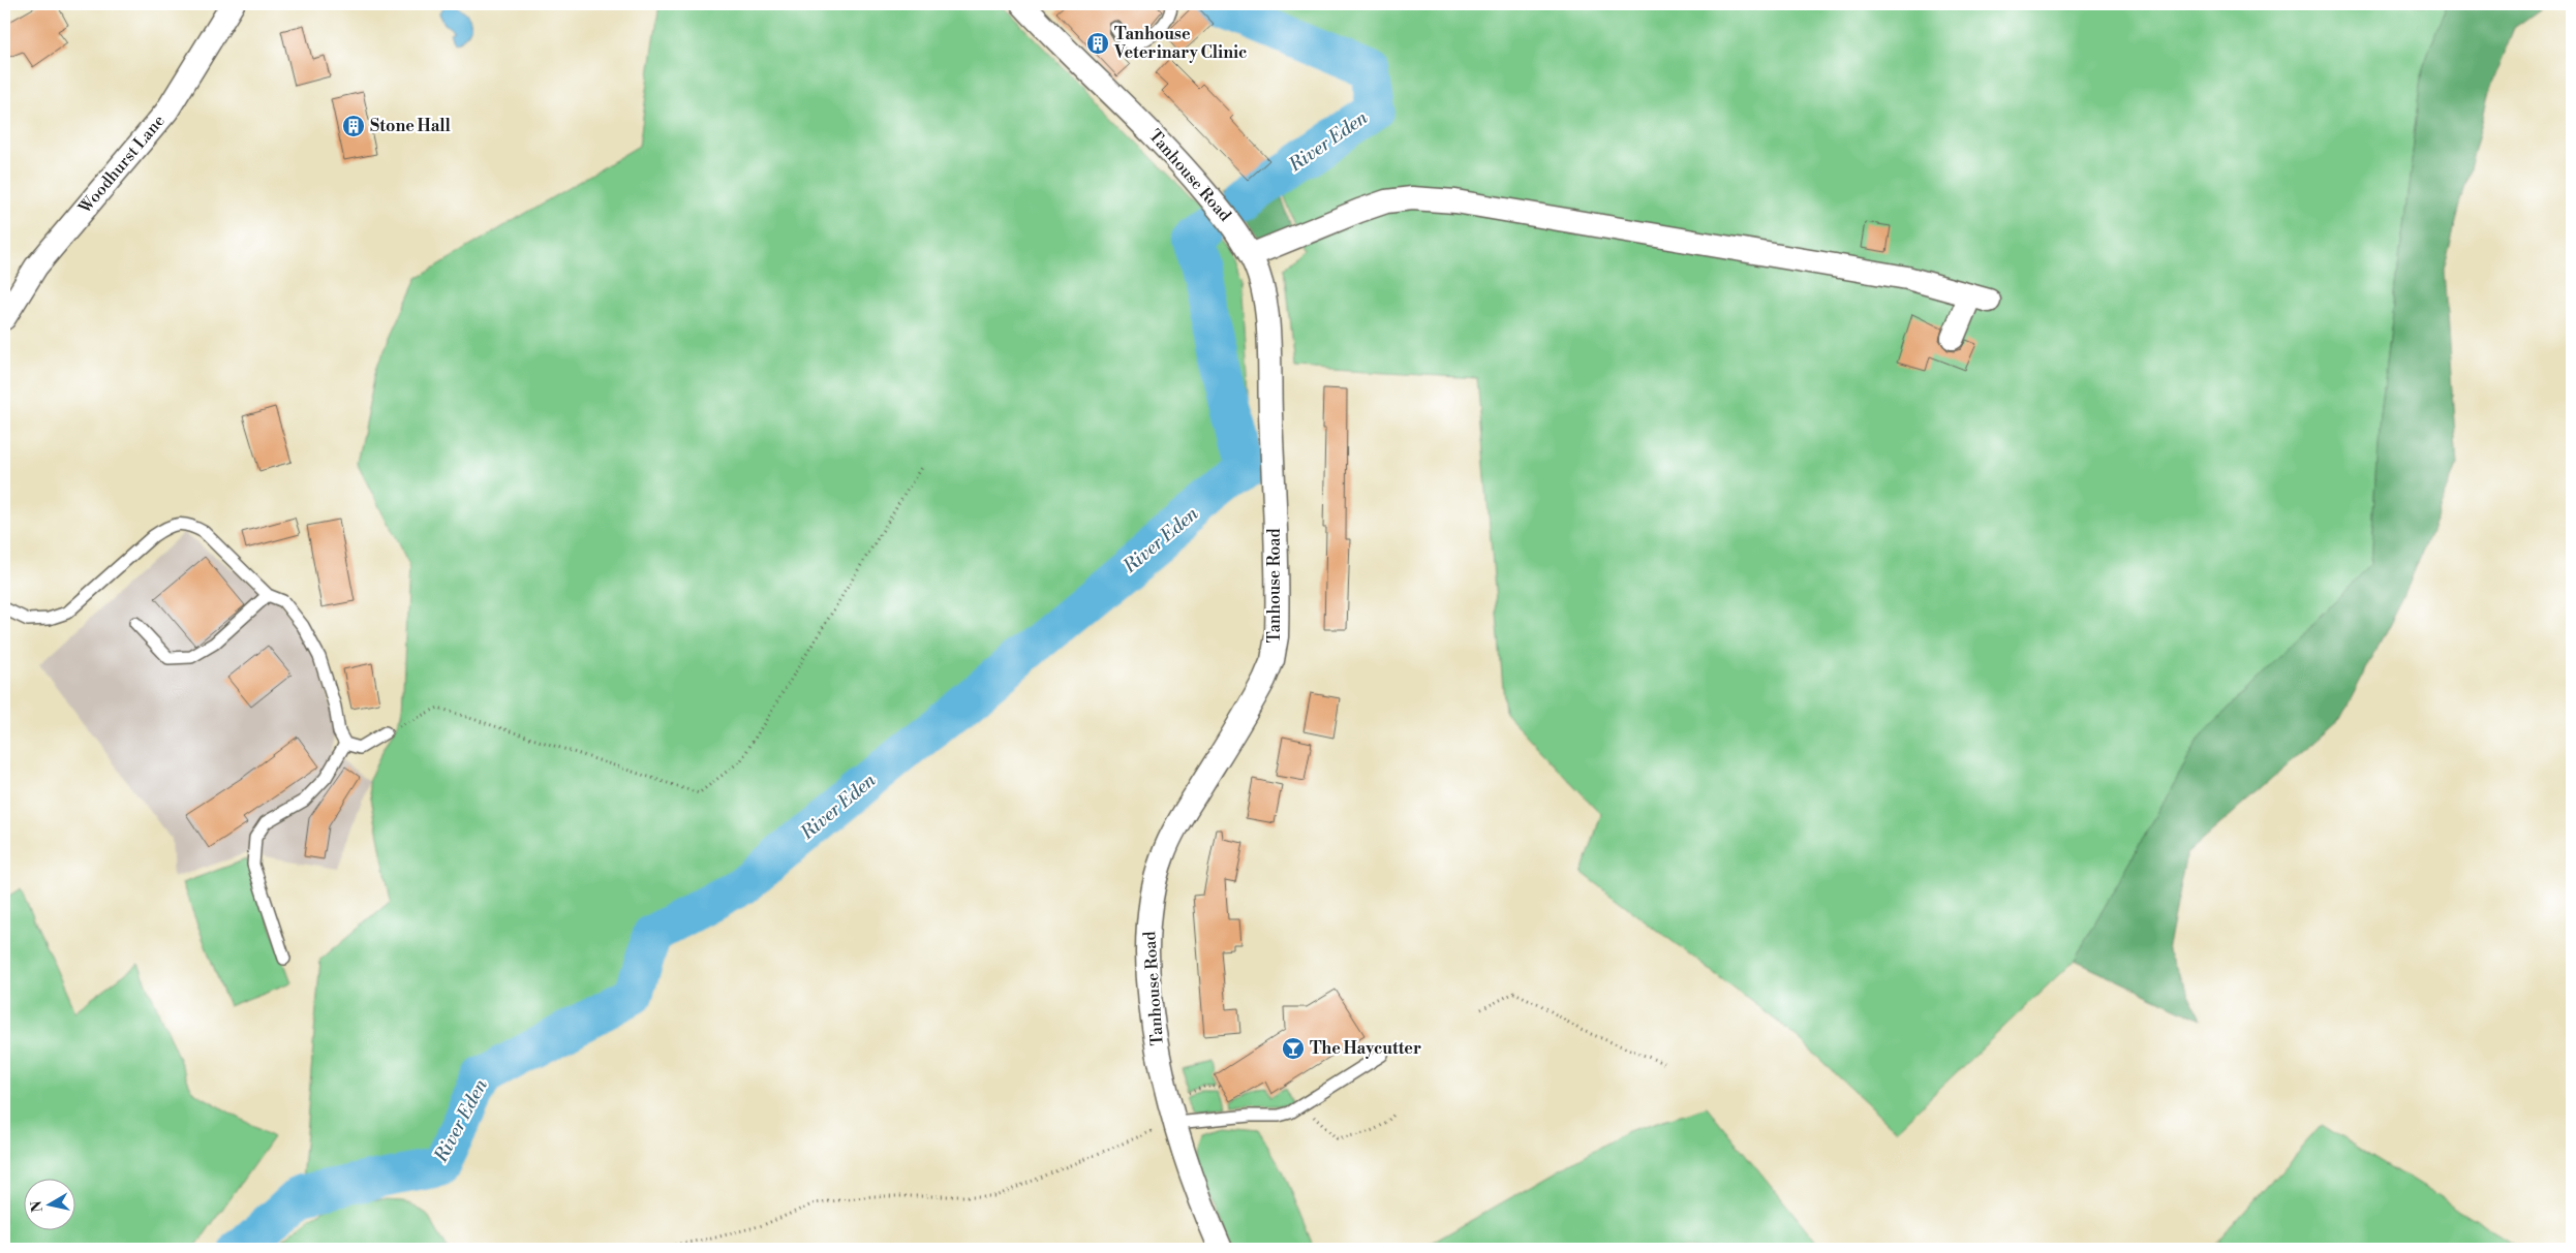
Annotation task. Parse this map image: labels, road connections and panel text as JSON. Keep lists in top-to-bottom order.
{
  "streets": {
    "street": ["Woodhurst Lane", "Tanhouse Road"]
  },
  "water": ["River Eden"],
  "places": {
    "building": ["Tanhouse Veterinary Clinic", "Stone Hall"],
    "bar": ["The Haycutter"]
  },
  "north": "left"
}
